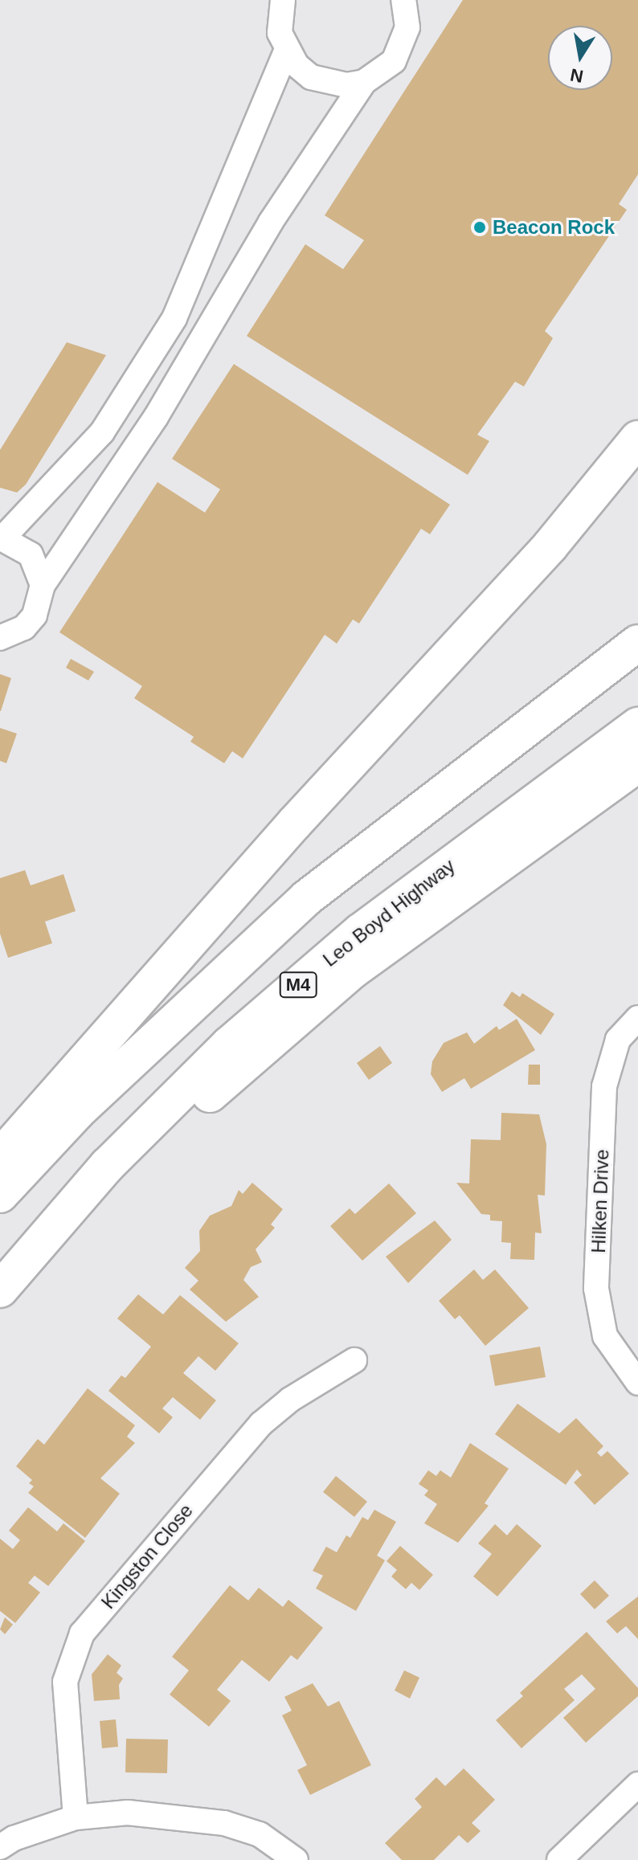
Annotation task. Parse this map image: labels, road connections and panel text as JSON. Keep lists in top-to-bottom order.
{
  "streets": {
    "highway": ["Leo Boyd Highway", "M4"],
    "street": ["Hilken Drive", "Kingston Close"]
  },
  "places": ["Beacon Rock"],
  "north": "bottom"
}
